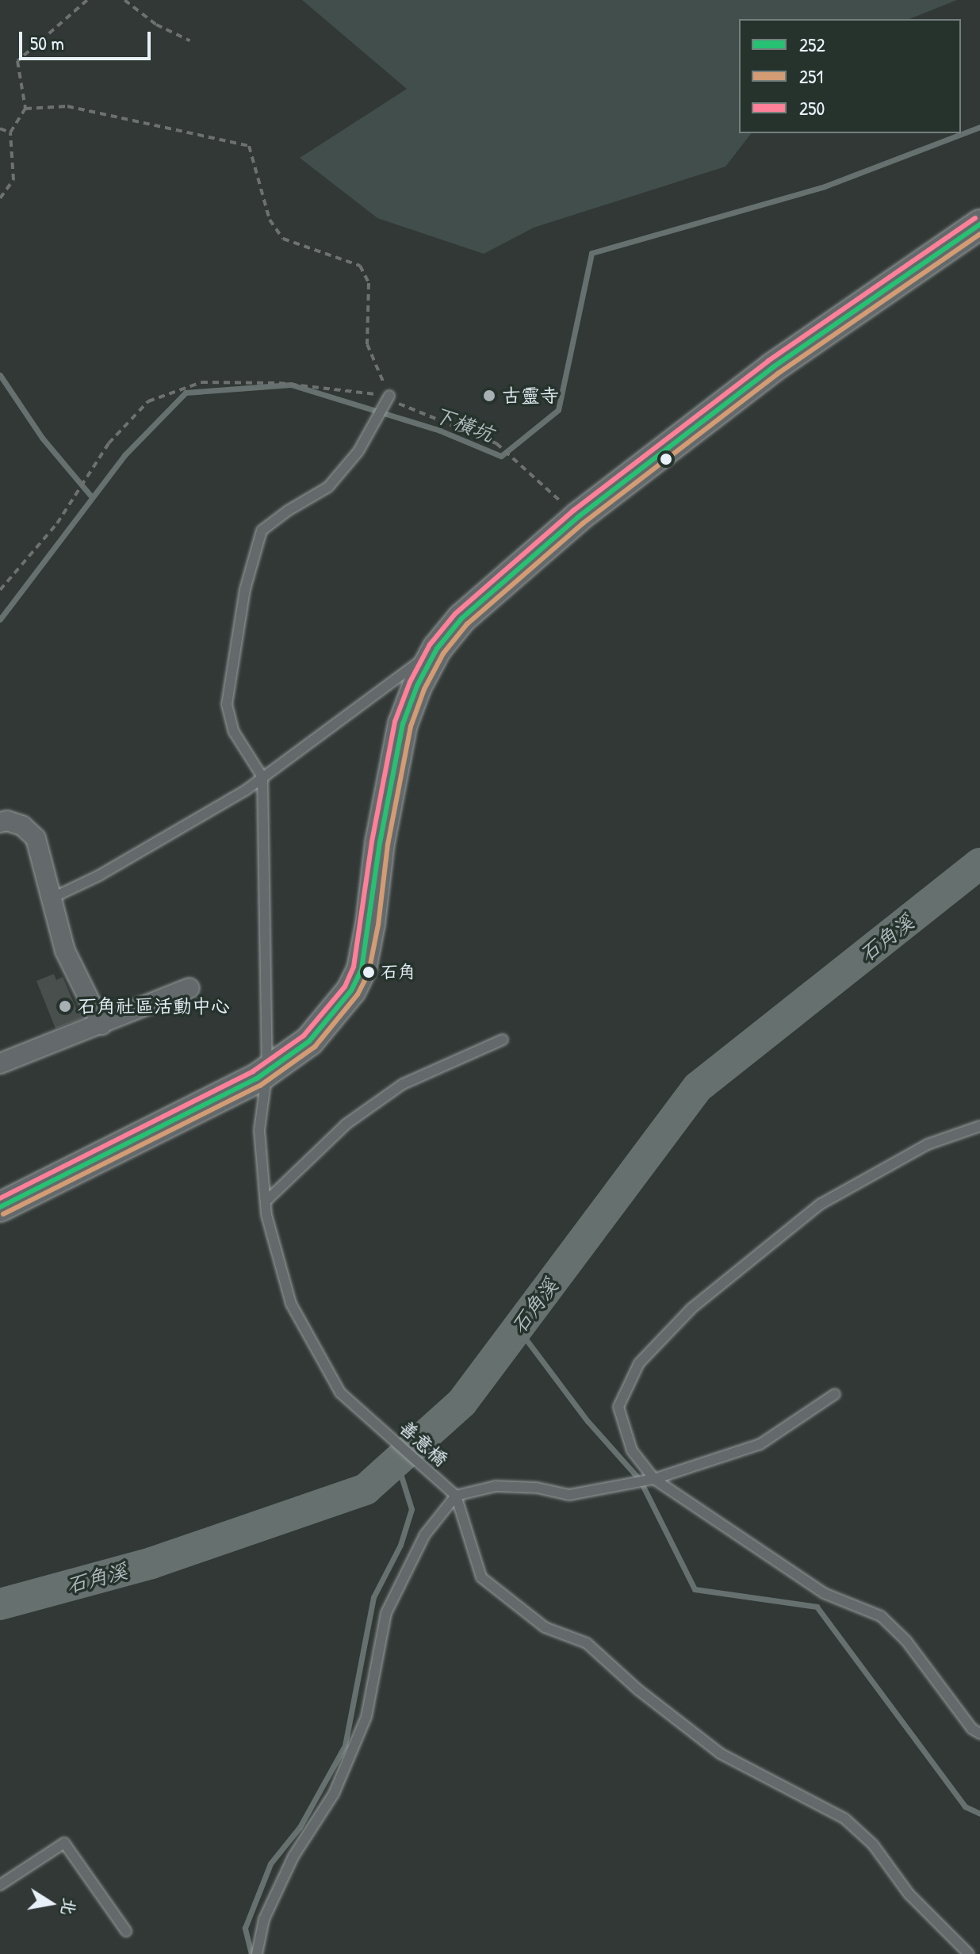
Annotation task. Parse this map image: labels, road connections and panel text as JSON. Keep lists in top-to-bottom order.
{
  "streets": {
    "lane": ["善意橋"]
  },
  "water": ["下橫坑", "石角溪"],
  "places": ["古靈寺", "石角", "石角社區活動中心"],
  "lines": ["transit line 250", "transit line 252", "transit line 251"],
  "legend": ["252", "251", "250"],
  "scale_bar": "50 m",
  "north": "right"
}
